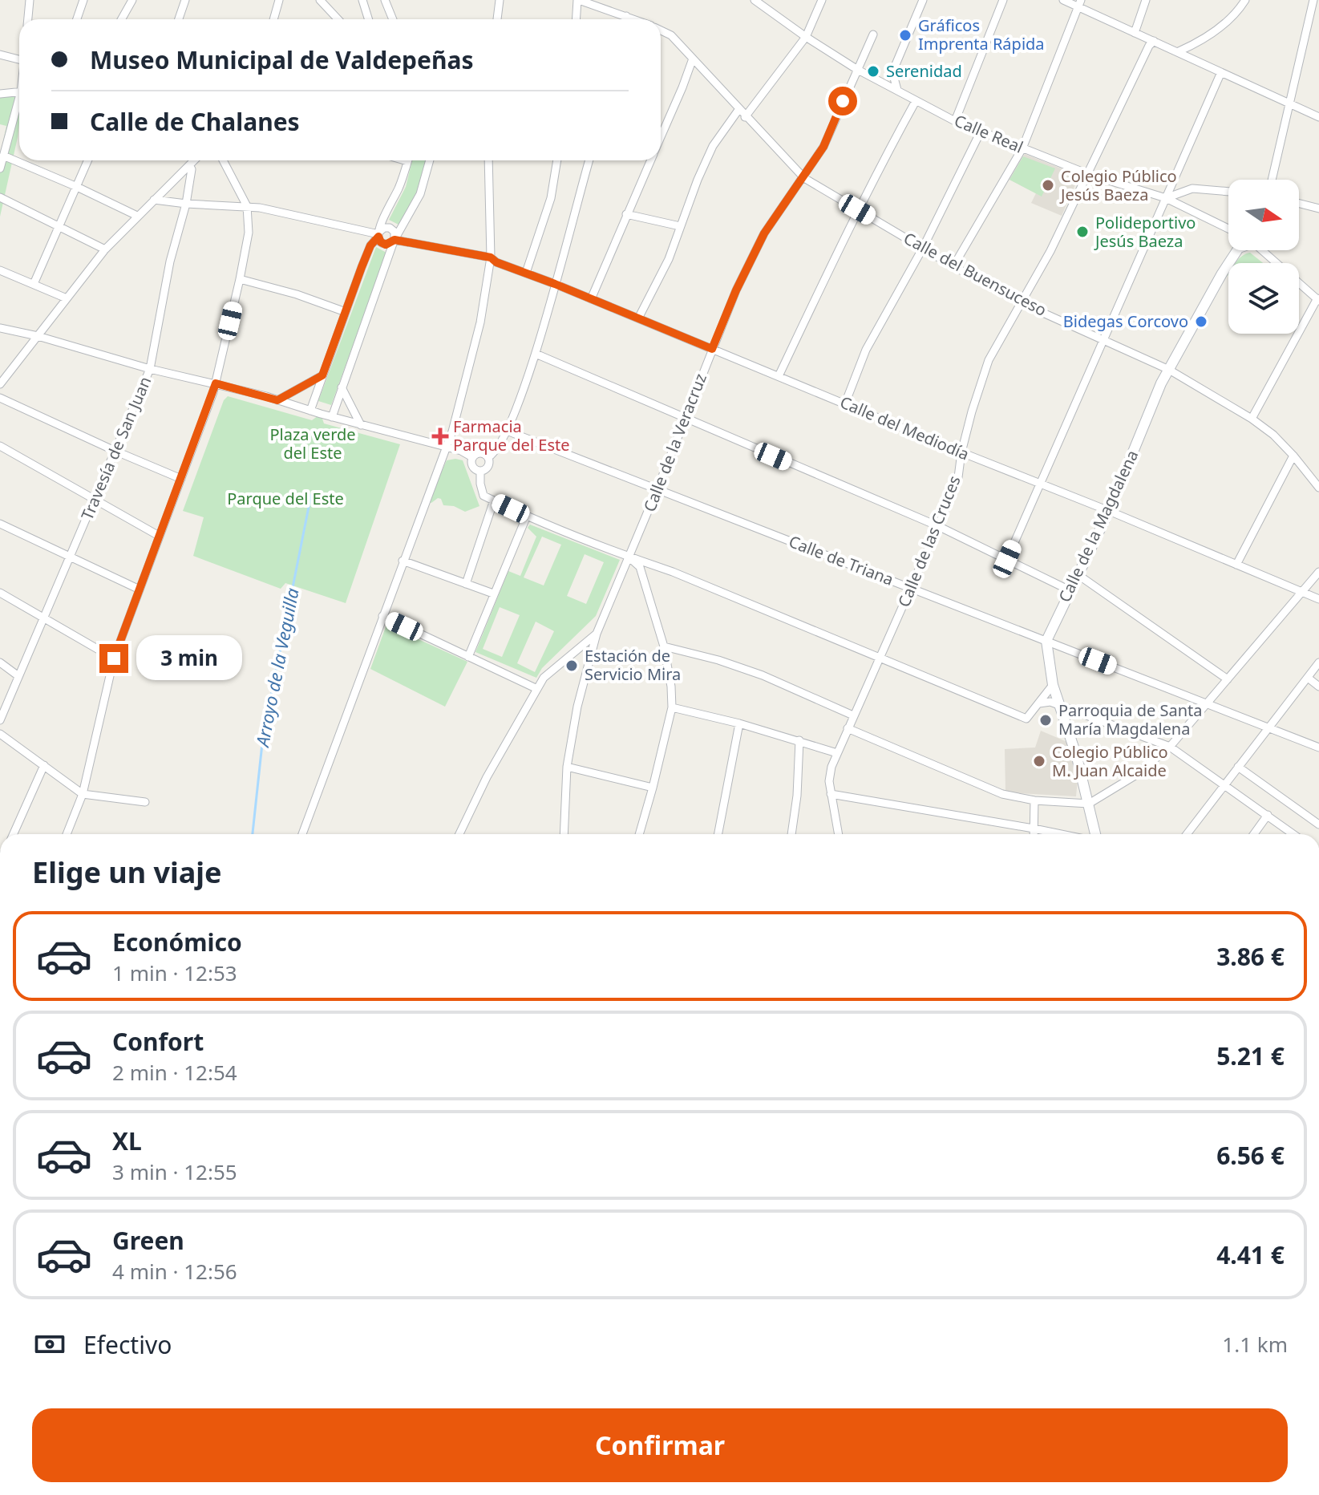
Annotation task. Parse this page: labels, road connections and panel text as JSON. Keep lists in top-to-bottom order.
{
  "streets": {
    "street": [
      "Calle Real",
      "Calle del Buensuceso",
      "Calle del Mediodía",
      "Calle de la Veracruz",
      "Travesía de San Juan",
      "Calle de la Magdalena",
      "Calle de las Cruces",
      "Calle de Triana"
    ]
  },
  "crossings": [
    ["Calle Real", "Calle de la Veracruz"],
    ["Calle Real", "Calle de las Cruces"],
    ["Calle del Buensuceso", "Calle de la Veracruz"],
    ["Calle del Buensuceso", "Calle de la Magdalena"],
    ["Calle del Buensuceso", "Calle de las Cruces"],
    ["Calle del Mediodía", "Calle de la Veracruz"],
    ["Calle del Mediodía", "Calle de la Magdalena"],
    ["Calle del Mediodía", "Calle de las Cruces"],
    ["Calle de la Veracruz", "Calle de Triana"],
    ["Calle de la Magdalena", "Calle de Triana"],
    ["Calle de las Cruces", "Calle de Triana"]
  ],
  "water": ["Arroyo de la Veguilla"],
  "parks": ["Plaza verde del Este", "Parque del Este"],
  "places": {
    "other": [
      "Gráficos Imprenta Rápida",
      "Serenidad",
      "Colegio Público Jesús Baeza",
      "Polideportivo Jesús Baeza",
      "Bidegas Corcovo",
      "Estación de Servicio Mira",
      "Parroquia de Santa María Magdalena",
      "Colegio Público M. Juan Alcaide"
    ],
    "health": ["Farmacia Parque del Este"]
  },
  "north": "right",
  "page": {
    "banner": ["Museo Municipal de Valdepeñas", "Calle de Chalanes"],
    "bubble": "3 min",
    "heading": "Elige un viaje",
    "list": [
      {
        "name": "Económico",
        "note": "1 min · 12:53",
        "value": "3.86 €"
      },
      {
        "name": "Confort",
        "note": "2 min · 12:54",
        "value": "5.21 €"
      },
      {
        "name": "XL",
        "note": "3 min · 12:55",
        "value": "6.56 €"
      },
      {
        "name": "Green",
        "note": "4 min · 12:56",
        "value": "4.41 €"
      }
    ],
    "pay": ["Efectivo", "1.1 km"],
    "buttons": "Confirmar"
  }
}
